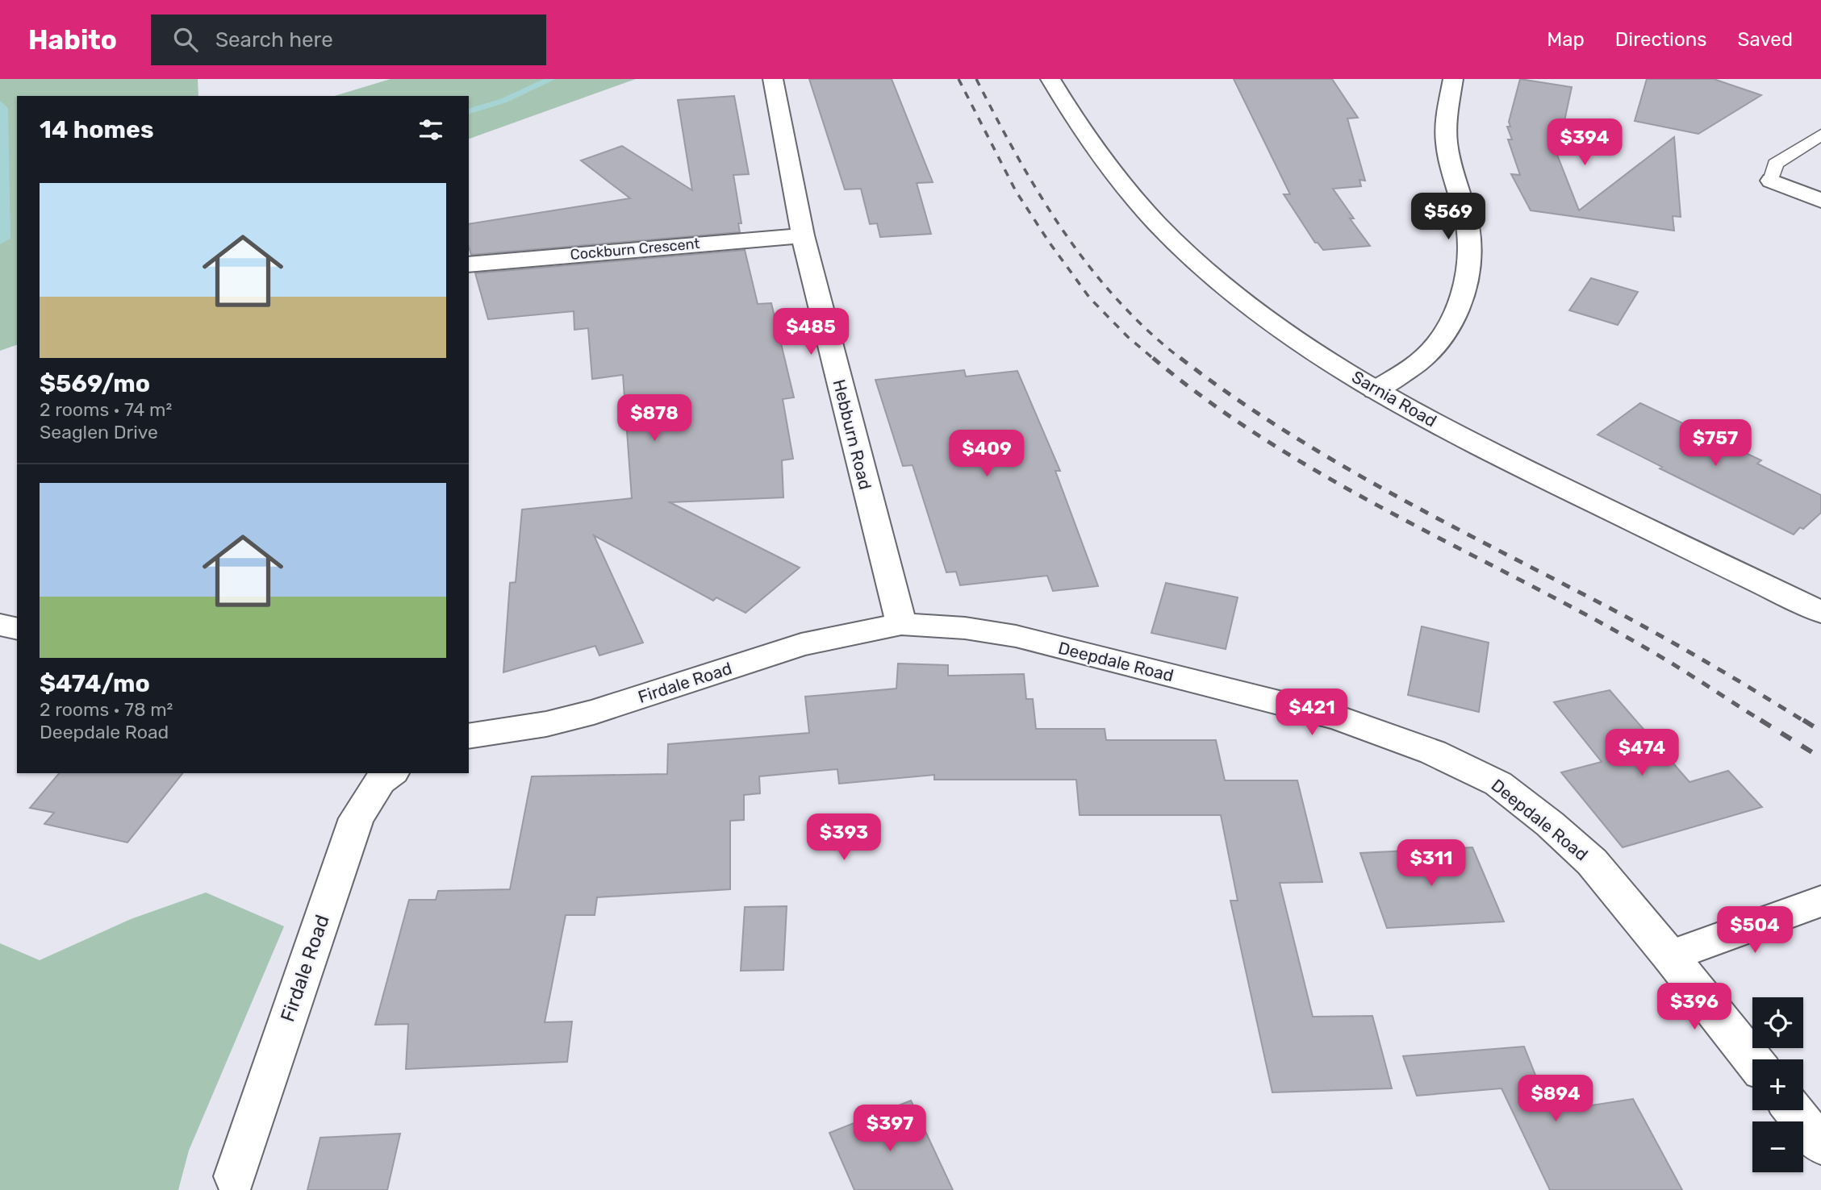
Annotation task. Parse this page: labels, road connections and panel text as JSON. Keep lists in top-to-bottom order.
{
  "streets": {
    "street": [
      "Cockburn Crescent",
      "Sarnia Road",
      "Hebburn Road",
      "Deepdale Road",
      "Firdale Road"
    ]
  },
  "crossings": [
    ["Cockburn Crescent", "Hebburn Road"],
    ["Hebburn Road", "Deepdale Road"],
    ["Hebburn Road", "Firdale Road"],
    ["Deepdale Road", "Firdale Road"]
  ],
  "page": {
    "header": "Habito",
    "search": "Search here",
    "nav": ["Map", "Directions", "Saved"],
    "heading": "14 homes",
    "price": [
      "$394",
      "$569",
      "$485",
      "$878",
      "$757",
      "$409",
      "$421",
      "$474",
      "$393",
      "$311",
      "$504",
      "$396",
      "$894",
      "$397"
    ],
    "list": [
      {
        "name": "$569/mo",
        "note": "2 rooms · 74 m² · Seaglen Drive"
      },
      {
        "name": "$474/mo",
        "note": "2 rooms · 78 m² · Deepdale Road"
      }
    ],
    "map_buttons": ["+", "−"]
  }
}
